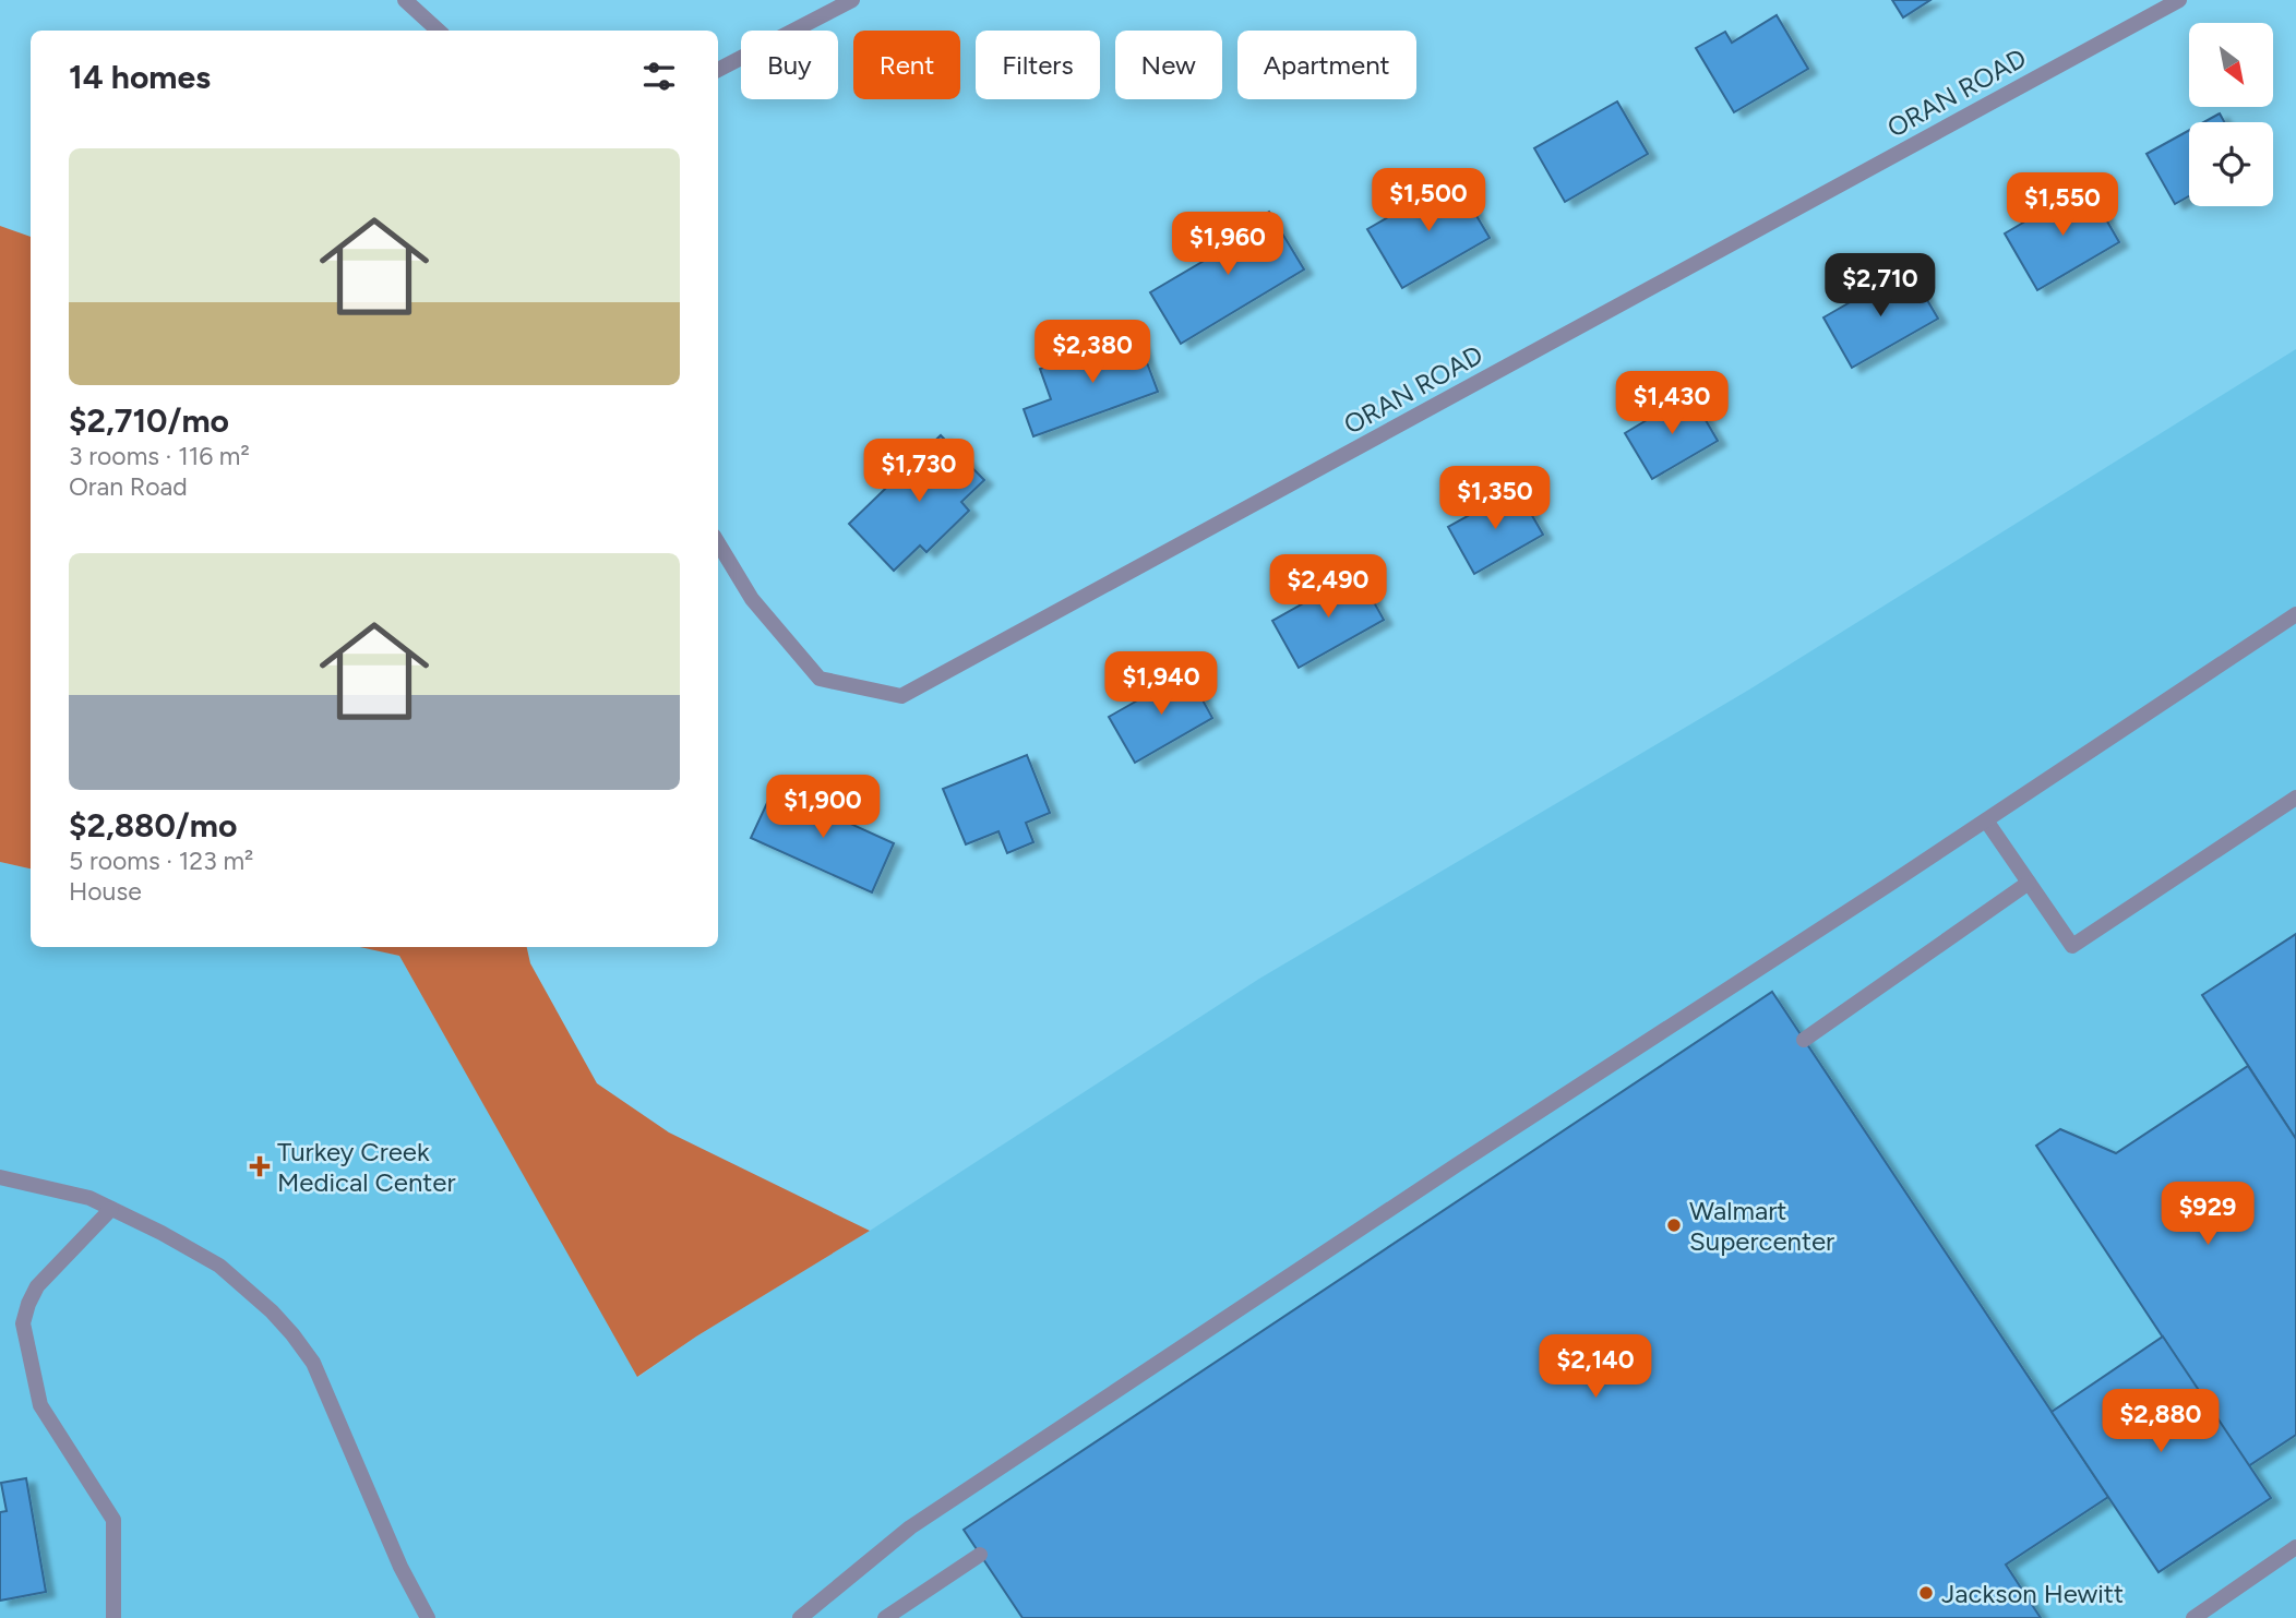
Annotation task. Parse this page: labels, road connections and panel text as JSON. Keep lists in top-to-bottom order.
{
  "streets": {
    "street": ["ORAN ROAD"]
  },
  "places": {
    "health": ["Turkey Creek Medical Center"],
    "other": ["Walmart Supercenter", "Jackson Hewitt"]
  },
  "north": "bottom right",
  "page": {
    "chip": [
      "Buy",
      "Rent",
      "Filters",
      "New",
      "Apartment"
    ],
    "heading": "14 homes",
    "list": [
      {
        "name": "$2,710/mo",
        "note": "3 rooms · 116 m² · Oran Road"
      },
      {
        "name": "$2,880/mo",
        "note": "5 rooms · 123 m² · House"
      }
    ],
    "price": [
      "$1,500",
      "$1,550",
      "$1,960",
      "$2,710",
      "$2,380",
      "$1,430",
      "$1,730",
      "$1,350",
      "$2,490",
      "$1,940",
      "$1,900",
      "$929",
      "$2,140",
      "$2,880"
    ]
  }
}
